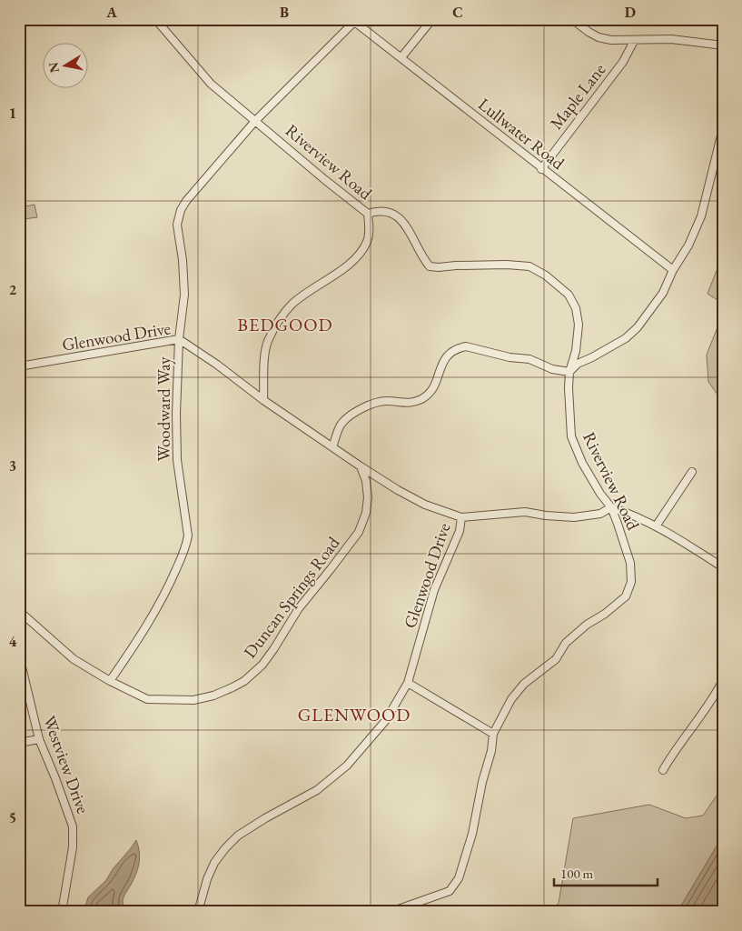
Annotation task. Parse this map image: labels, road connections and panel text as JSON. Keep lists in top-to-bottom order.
{
  "streets": {
    "street": [
      "Maple Lane",
      "Lullwater Road",
      "Riverview Road",
      "Glenwood Drive",
      "Woodward Way",
      "Duncan Springs Road",
      "Westview Drive"
    ]
  },
  "crossings": [
    ["Maple Lane", "Lullwater Road"],
    ["Lullwater Road", "Woodward Way"],
    ["Riverview Road", "Woodward Way"],
    ["Glenwood Drive", "Woodward Way"],
    ["Glenwood Drive", "Duncan Springs Road"],
    ["Woodward Way", "Duncan Springs Road"]
  ],
  "districts": ["BEDGOOD", "GLENWOOD"],
  "scale_bar": "100 m",
  "north": "left",
  "grid": {
    "columns": [
      "A",
      "B",
      "C",
      "D"
    ],
    "rows": [
      "1",
      "2",
      "3",
      "4",
      "5"
    ]
  }
}
